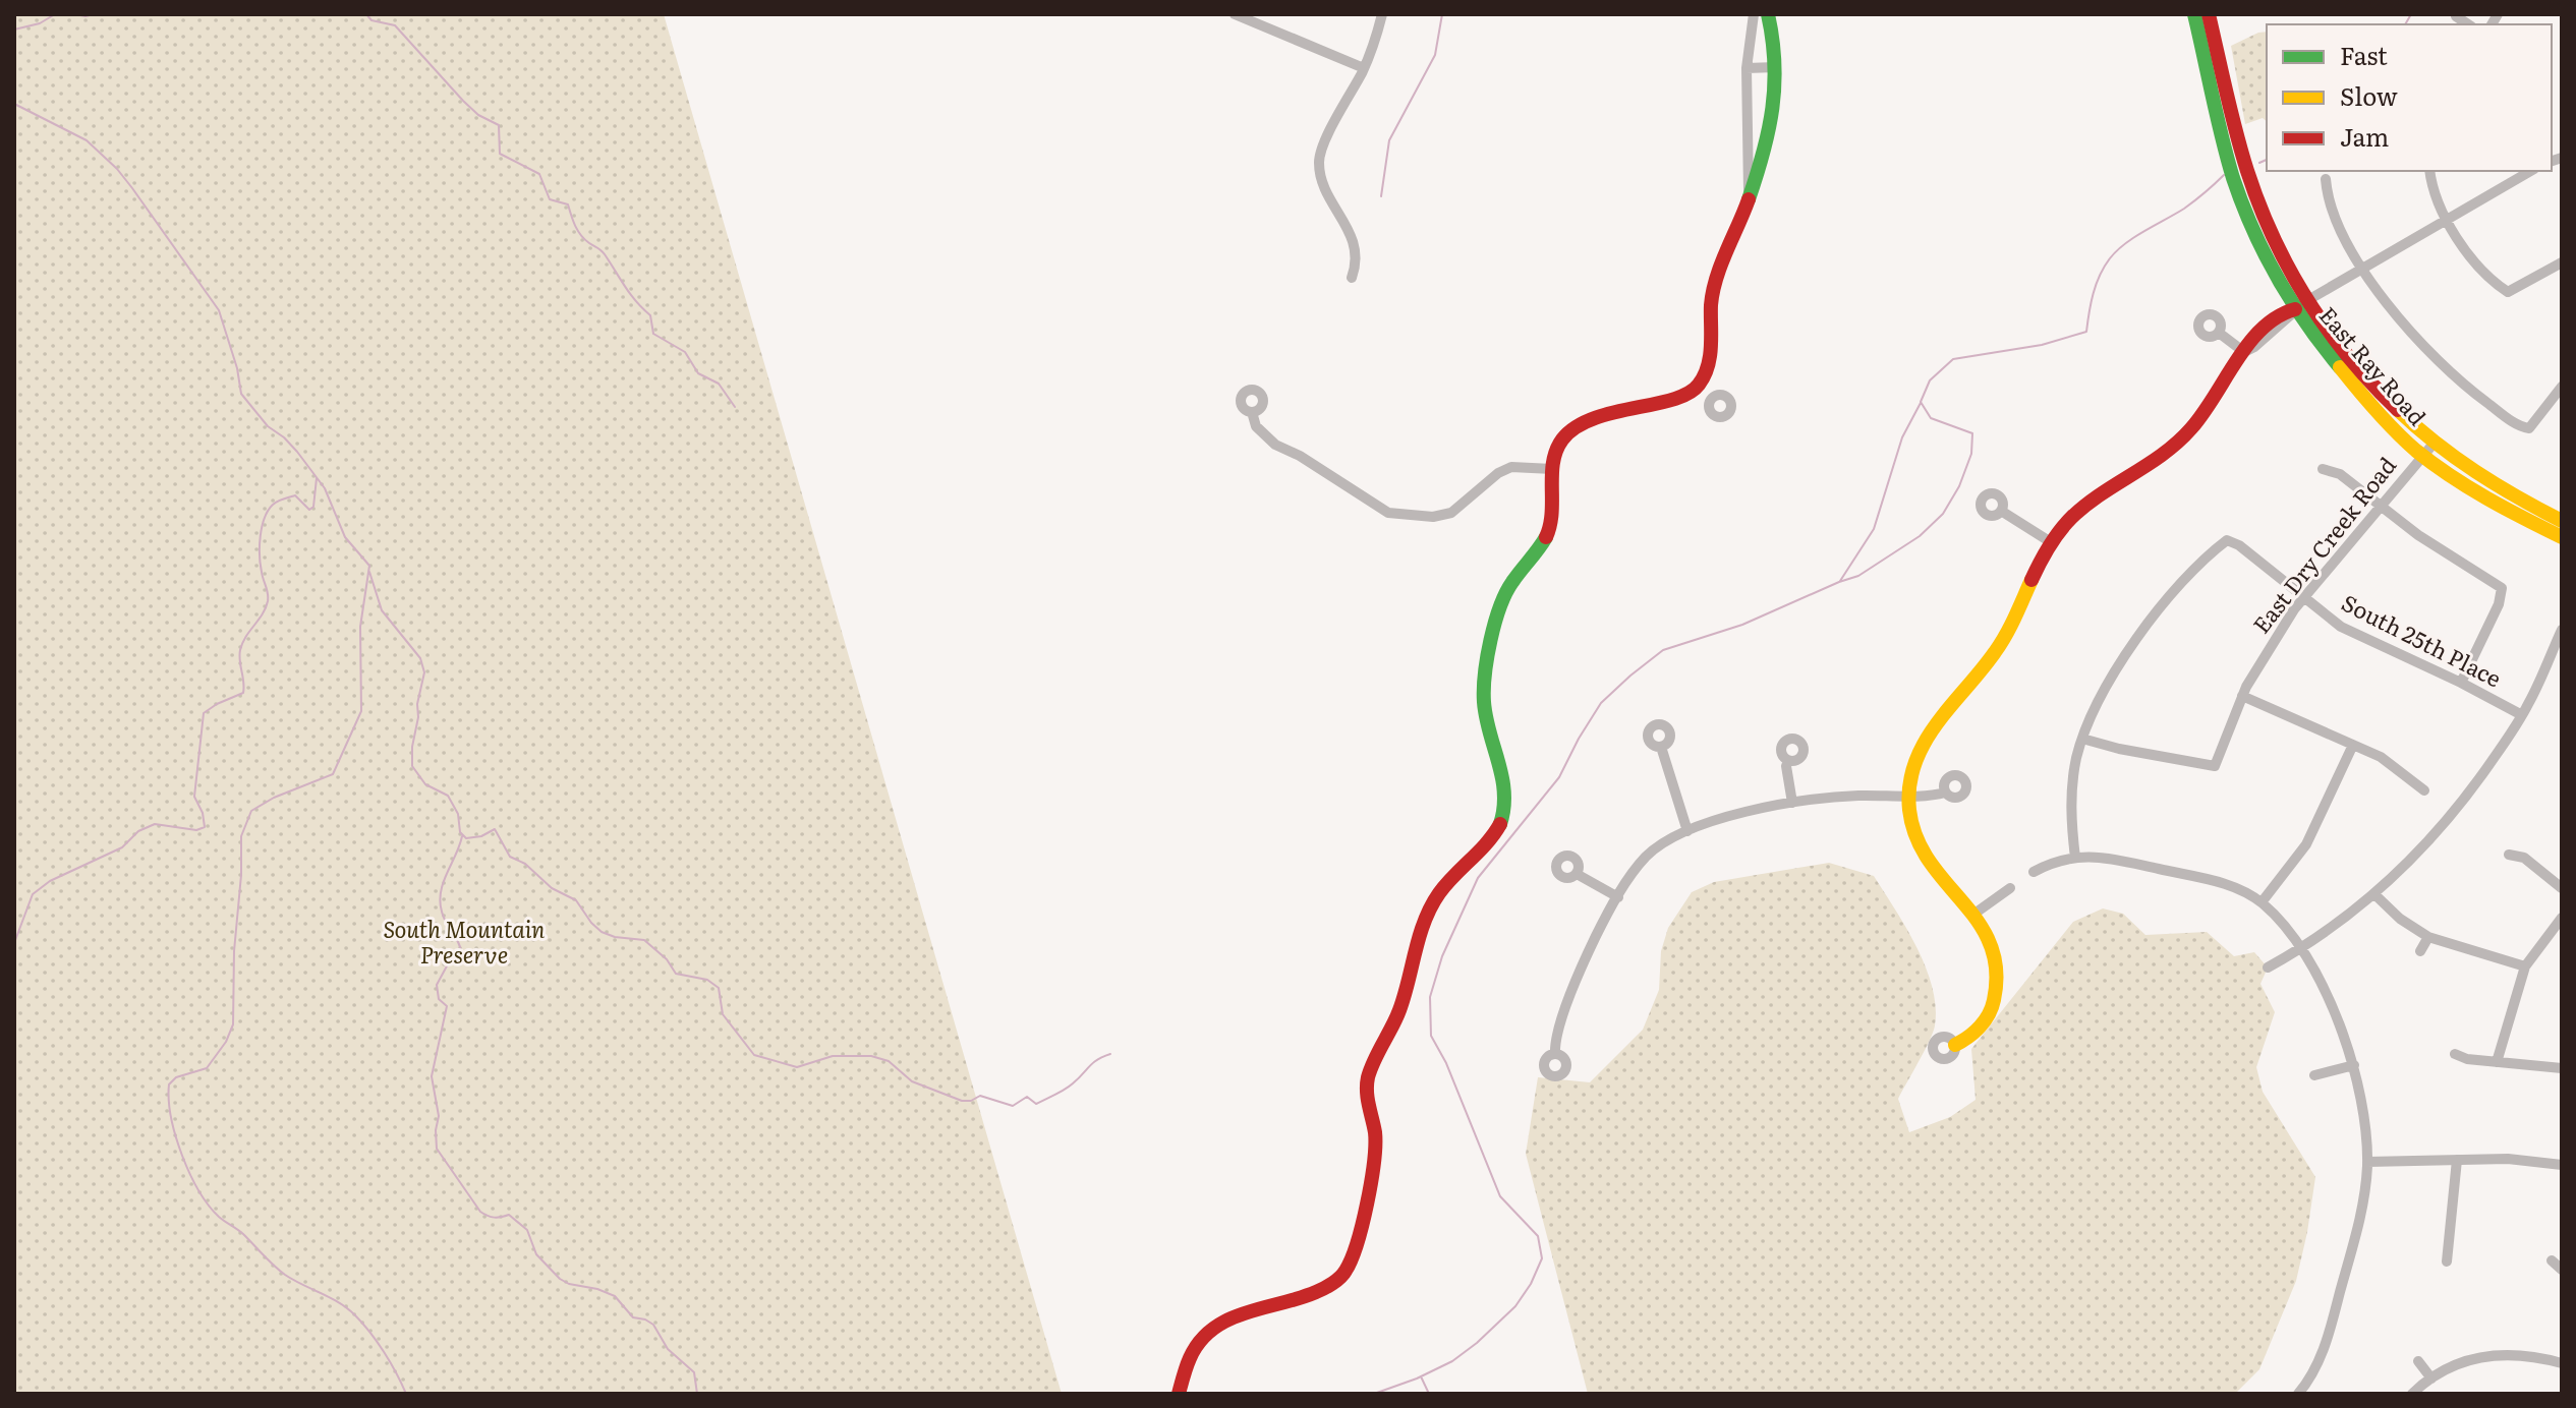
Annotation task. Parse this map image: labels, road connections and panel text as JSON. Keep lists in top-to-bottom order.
{
  "streets": {
    "street": ["East Ray Road", "East Dry Creek Road", "South 25th Place"]
  },
  "crossings": [
    ["East Ray Road", "East Dry Creek Road"],
    ["East Dry Creek Road", "South 25th Place"]
  ],
  "parks": ["South Mountain Preserve"],
  "legend": ["Fast", "Slow", "Jam"]
}
